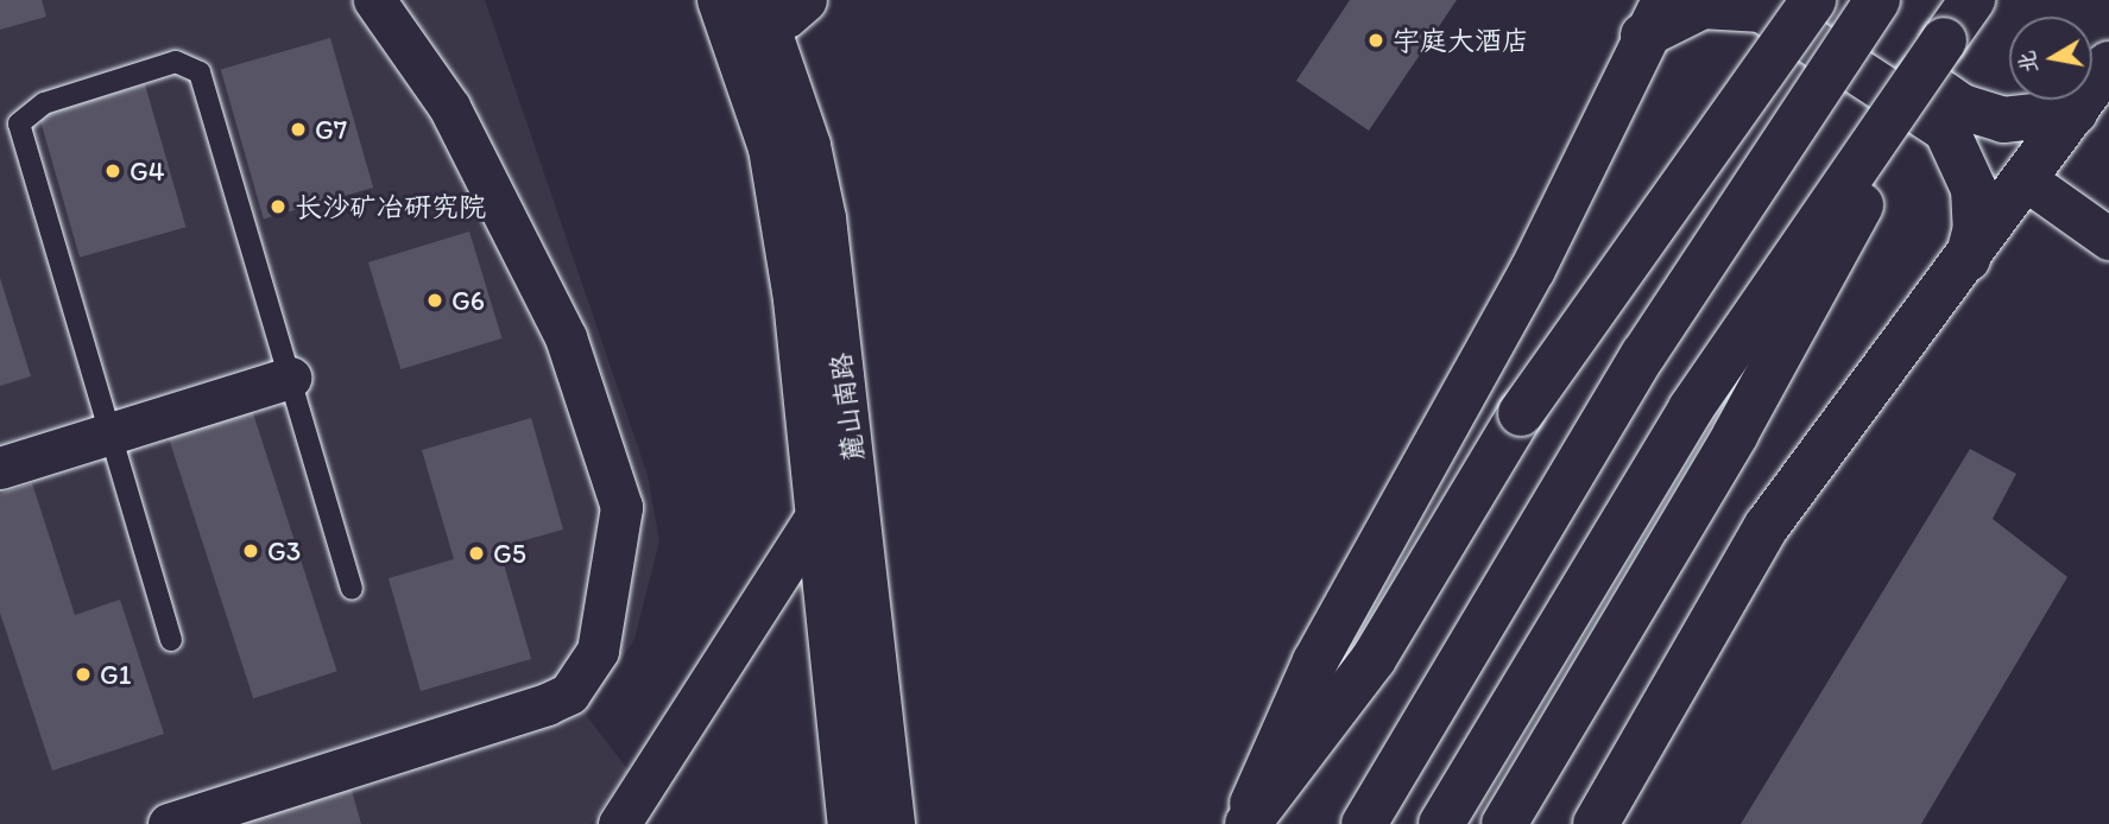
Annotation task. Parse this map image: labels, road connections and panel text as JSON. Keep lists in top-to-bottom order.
{
  "streets": {
    "main road": ["麓山南路"]
  },
  "places": [
    "宇庭大酒店",
    "G7",
    "G4",
    "长沙矿冶研究院",
    "G6",
    "G3",
    "G5",
    "G1"
  ],
  "north": "left"
}
